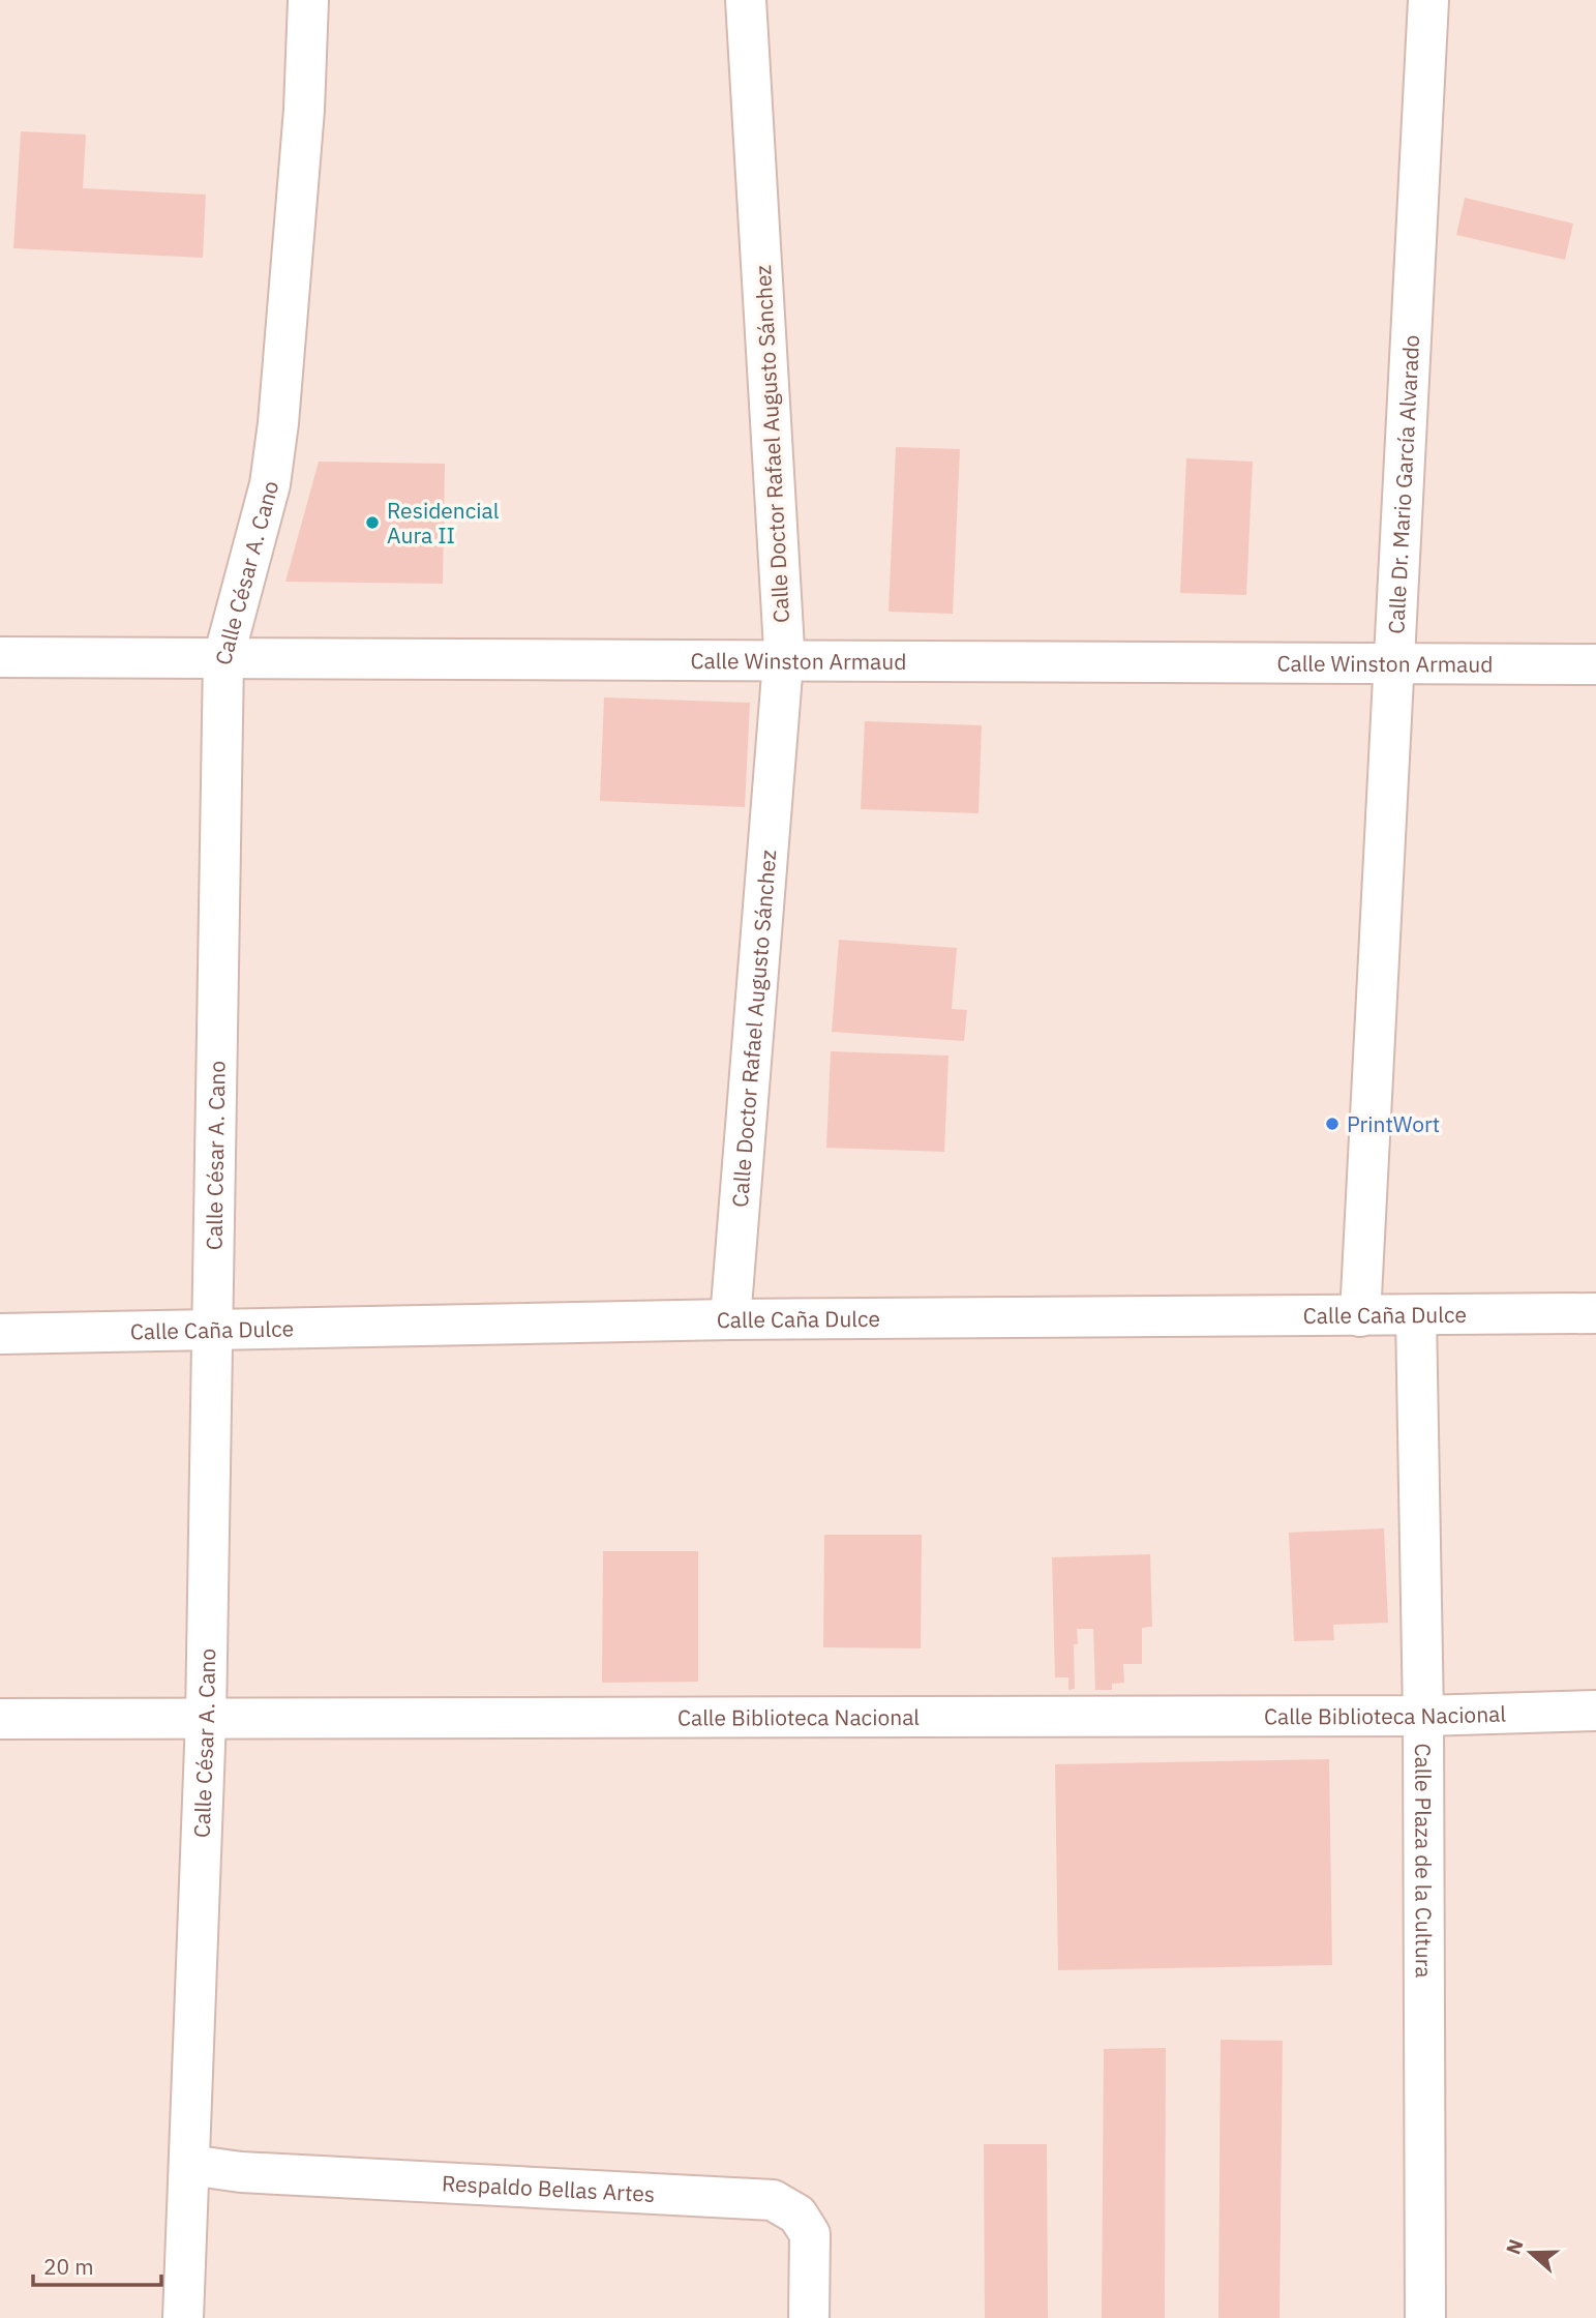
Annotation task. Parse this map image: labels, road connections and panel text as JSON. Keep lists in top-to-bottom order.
{
  "streets": {
    "street": [
      "Calle Doctor Rafael Augusto Sánchez",
      "Calle Dr. Mario García Alvarado",
      "Calle César A. Cano",
      "Calle Winston Armaud",
      "Calle Caña Dulce",
      "Calle Biblioteca Nacional",
      "Calle Plaza de la Cultura",
      "Respaldo Bellas Artes"
    ]
  },
  "crossings": [
    ["Calle Doctor Rafael Augusto Sánchez", "Calle Winston Armaud"],
    ["Calle Doctor Rafael Augusto Sánchez", "Calle Caña Dulce"],
    ["Calle Dr. Mario García Alvarado", "Calle Winston Armaud"],
    ["Calle Dr. Mario García Alvarado", "Calle Caña Dulce"],
    ["Calle César A. Cano", "Calle Winston Armaud"],
    ["Calle César A. Cano", "Calle Caña Dulce"],
    ["Calle César A. Cano", "Calle Biblioteca Nacional"],
    ["Calle César A. Cano", "Respaldo Bellas Artes"],
    ["Calle Caña Dulce", "Calle Plaza de la Cultura"],
    ["Calle Biblioteca Nacional", "Calle Plaza de la Cultura"]
  ],
  "places": ["Residencial Aura II", "PrintWort"],
  "scale_bar": "20 m",
  "north": "left"
}
